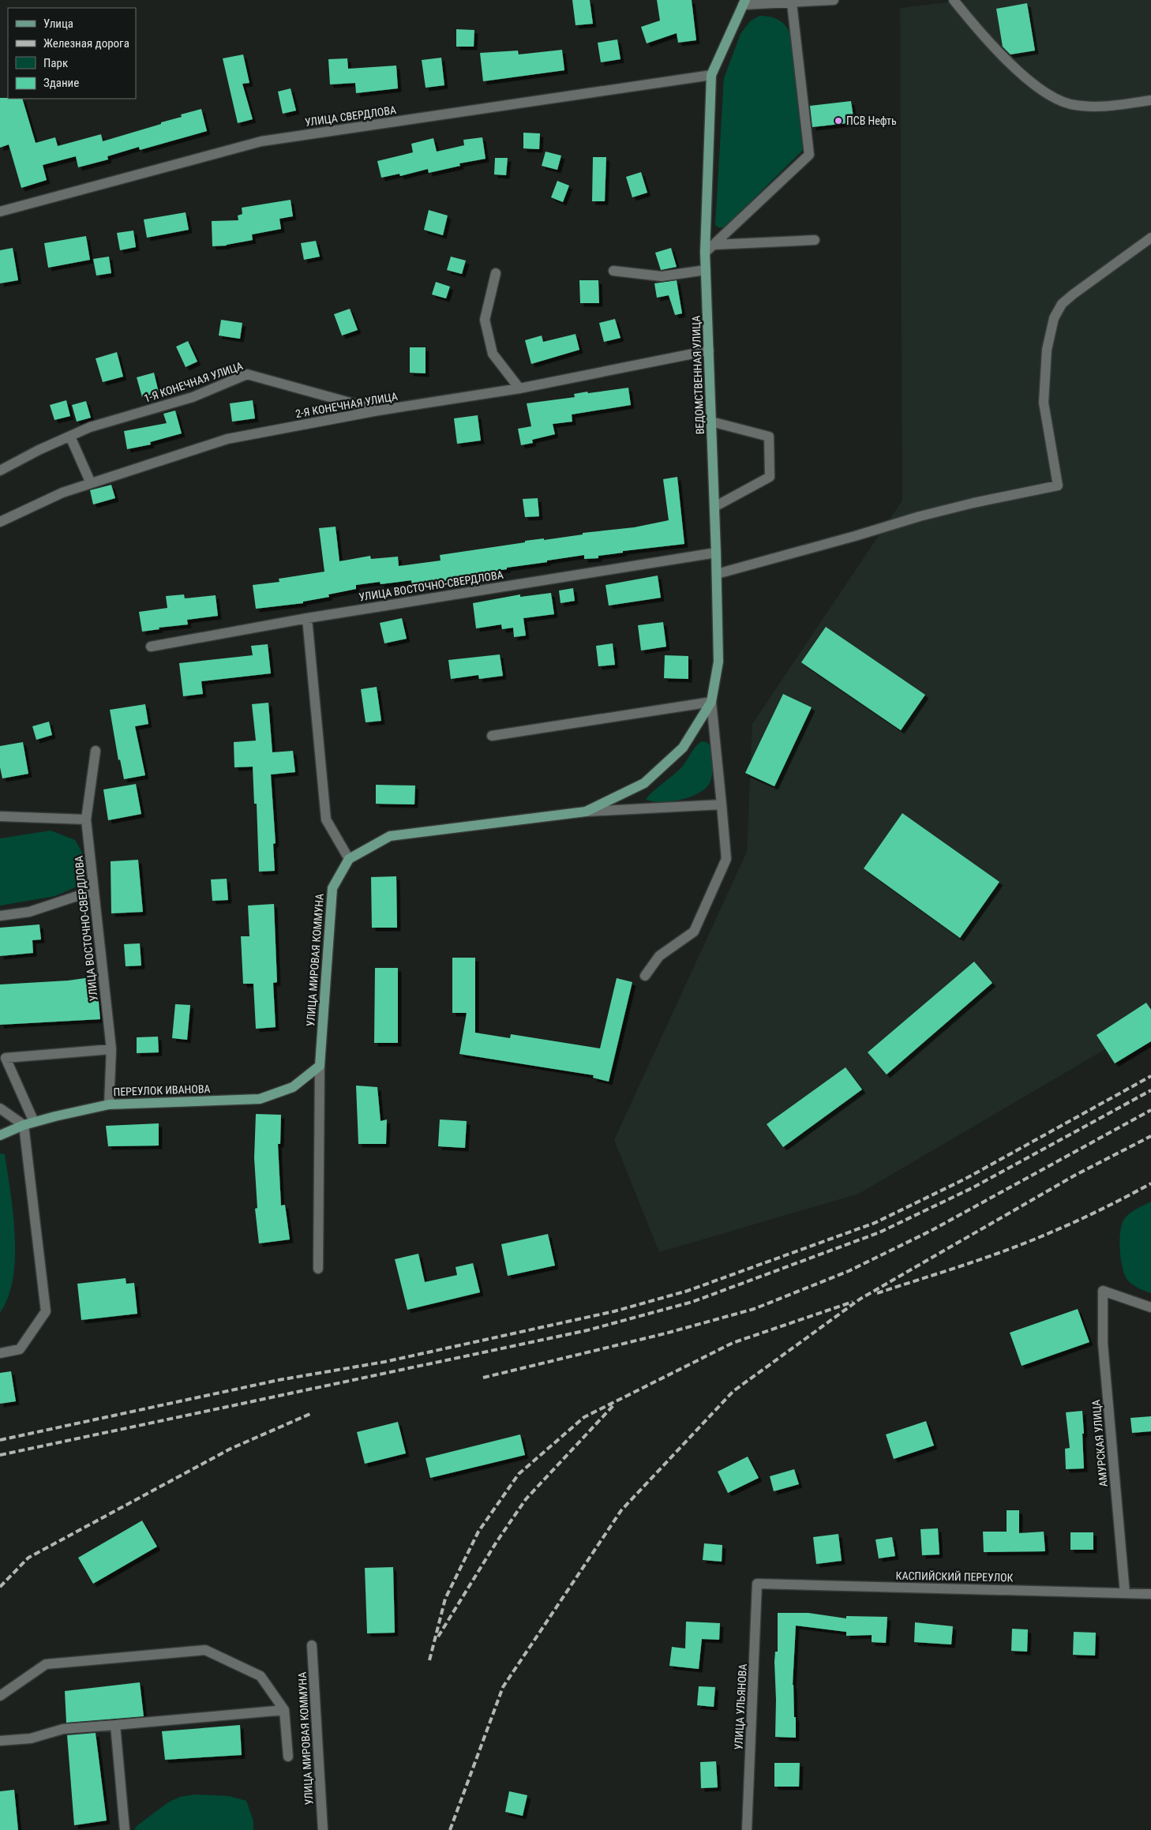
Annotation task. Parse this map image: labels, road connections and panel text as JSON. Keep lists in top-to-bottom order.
{
  "streets": {
    "main road": ["ВЕДОМСТВЕННАЯ УЛИЦА", "УЛИЦА МИРОВАЯ КОММУНА", "ПЕРЕУЛОК ИВАНОВА"],
    "street": [
      "УЛИЦА СВЕРДЛОВА",
      "1-Я КОНЕЧНАЯ УЛИЦА",
      "2-Я КОНЕЧНАЯ УЛИЦА",
      "УЛИЦА ВОСТОЧНО-СВЕРДЛОВА",
      "АМУРСКАЯ УЛИЦА",
      "КАСПИЙСКИЙ ПЕРЕУЛОК",
      "УЛИЦА УЛЬЯНОВА"
    ]
  },
  "crossings": [
    ["УЛИЦА СВЕРДЛОВА", "ВЕДОМСТВЕННАЯ УЛИЦА"],
    ["ВЕДОМСТВЕННАЯ УЛИЦА", "2-Я КОНЕЧНАЯ УЛИЦА"],
    ["ВЕДОМСТВЕННАЯ УЛИЦА", "УЛИЦА ВОСТОЧНО-СВЕРДЛОВА"],
    ["ВЕДОМСТВЕННАЯ УЛИЦА", "УЛИЦА МИРОВАЯ КОММУНА"],
    ["1-Я КОНЕЧНАЯ УЛИЦА", "2-Я КОНЕЧНАЯ УЛИЦА"],
    ["УЛИЦА ВОСТОЧНО-СВЕРДЛОВА", "ПЕРЕУЛОК ИВАНОВА"],
    ["УЛИЦА МИРОВАЯ КОММУНА", "ПЕРЕУЛОК ИВАНОВА"],
    ["АМУРСКАЯ УЛИЦА", "КАСПИЙСКИЙ ПЕРЕУЛОК"],
    ["КАСПИЙСКИЙ ПЕРЕУЛОК", "УЛИЦА УЛЬЯНОВА"]
  ],
  "places": ["ПСВ Нефть"],
  "legend": [
    "Улица",
    "Железная дорога",
    "Парк",
    "Здание"
  ]
}
